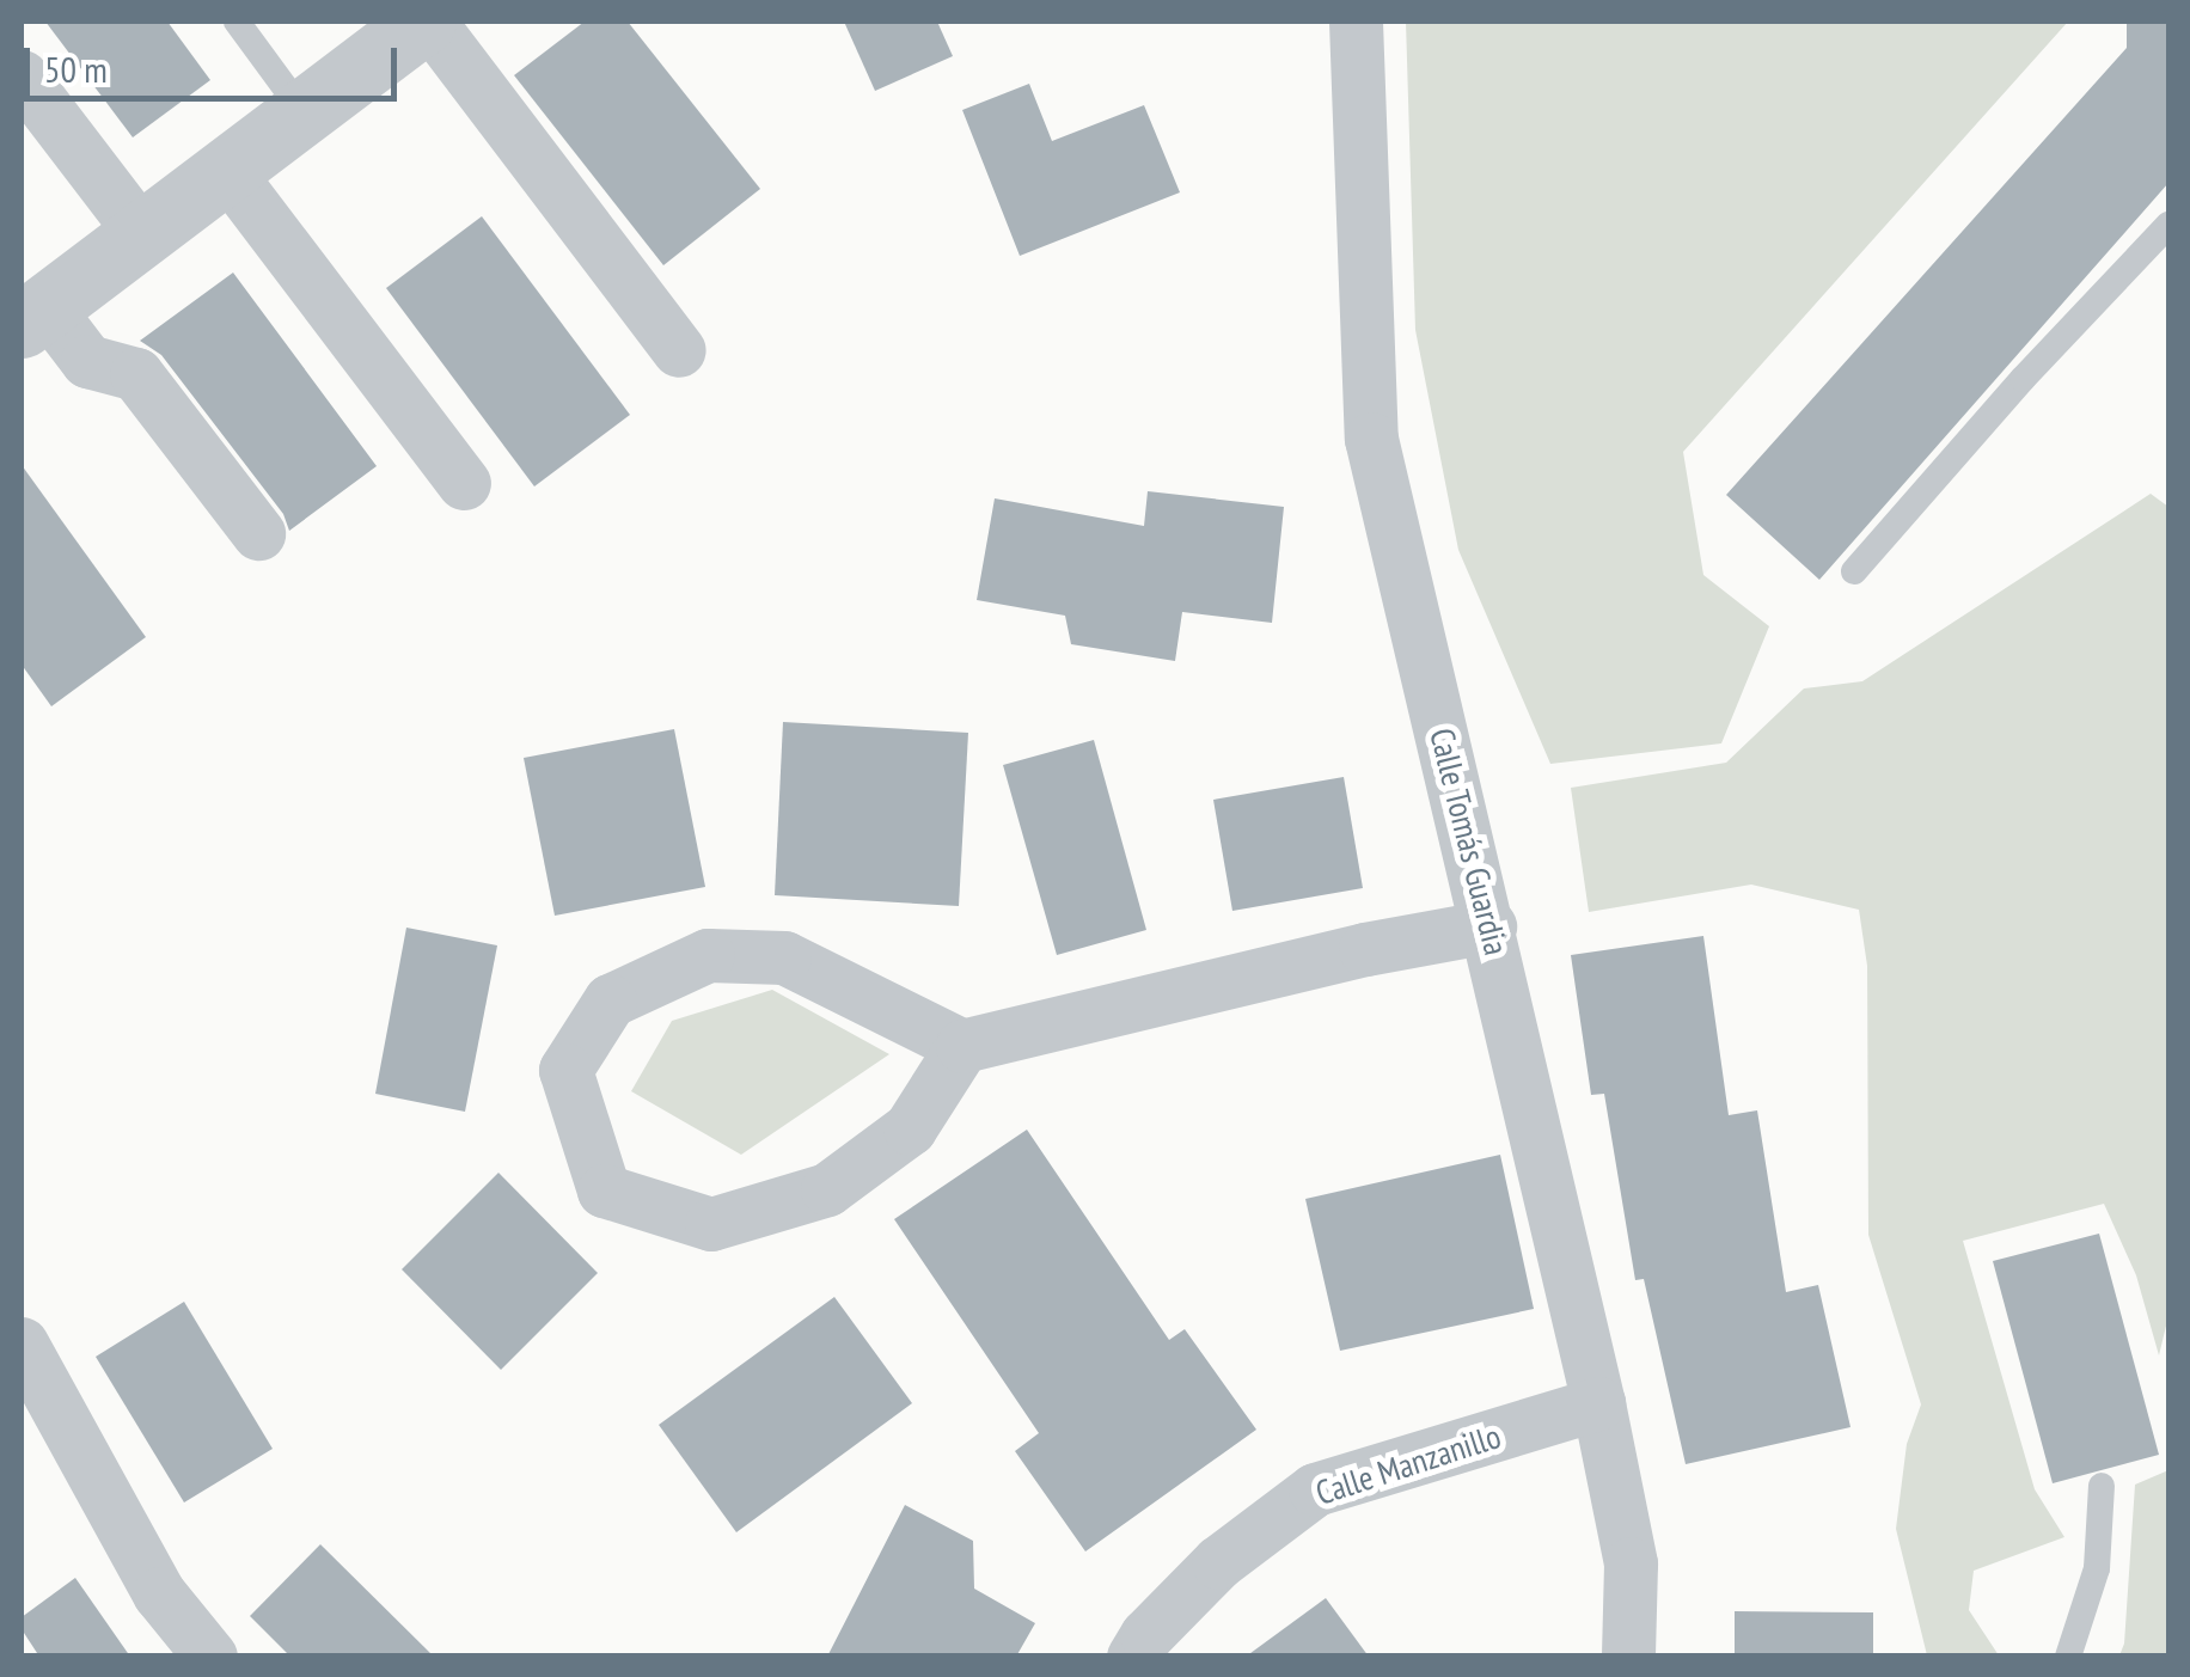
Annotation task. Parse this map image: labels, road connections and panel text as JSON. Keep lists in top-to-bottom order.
{
  "streets": {
    "street": ["Calle Tomás Guardia", "Calle Manzanillo"]
  },
  "crossings": [
    ["Calle Tomás Guardia", "Calle Manzanillo"]
  ],
  "scale_bar": "50 m"
}
